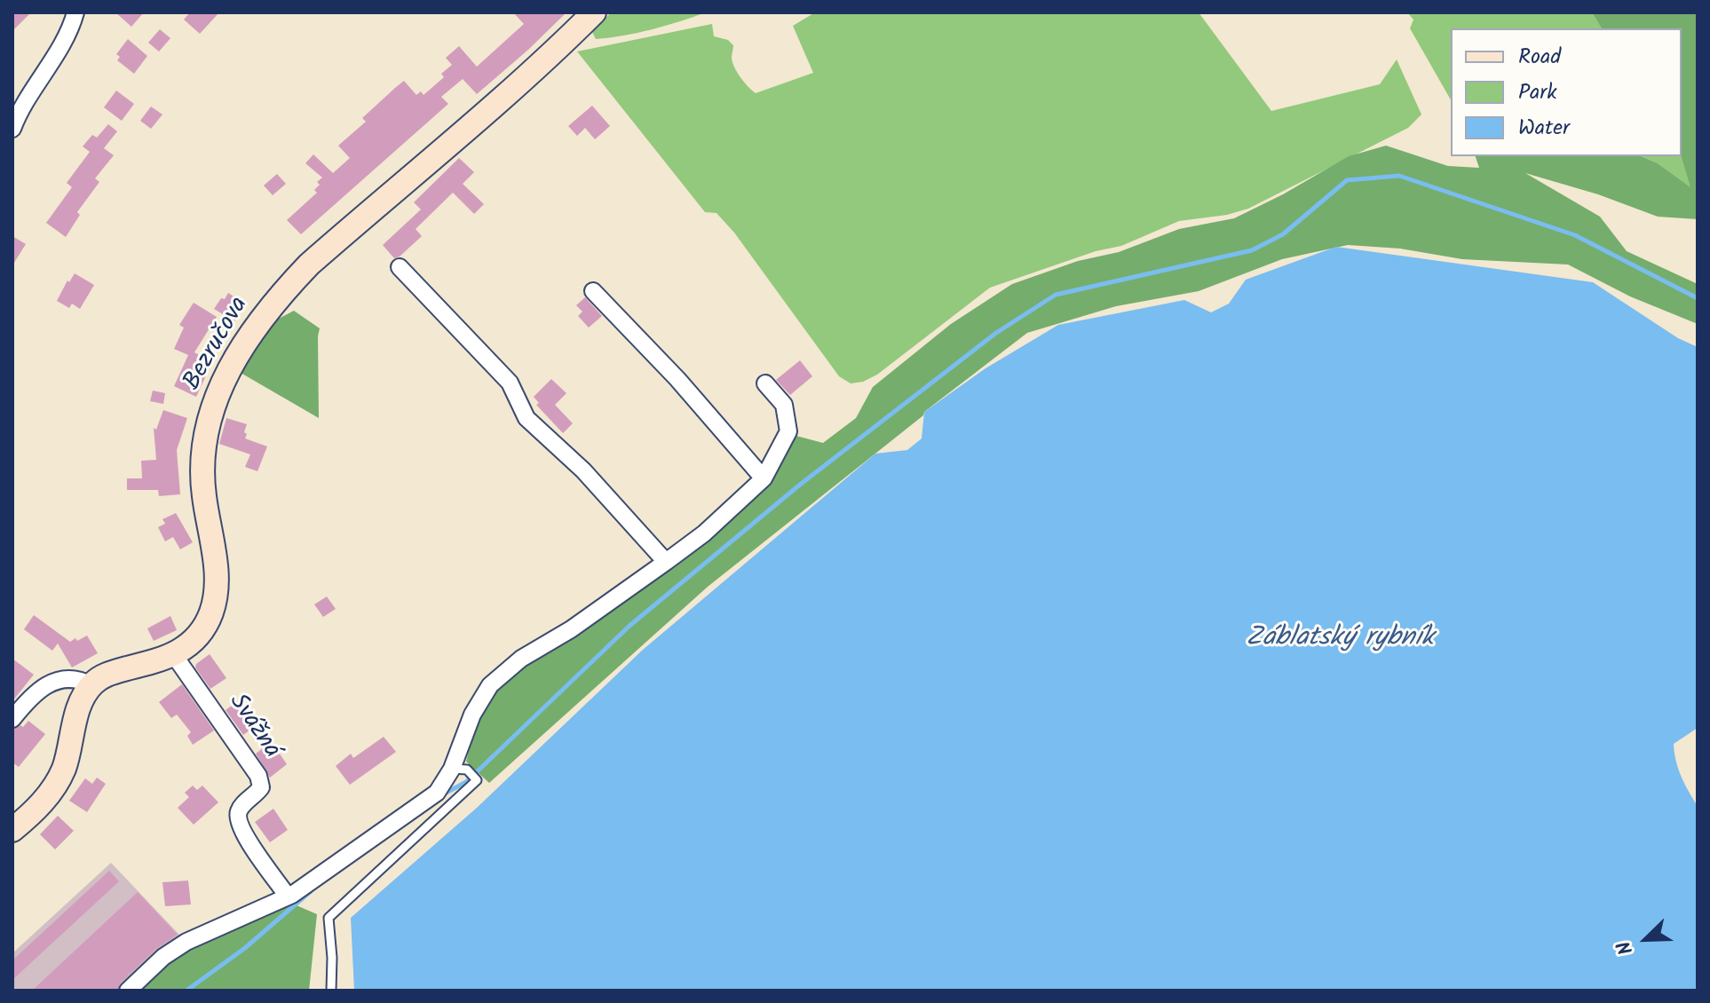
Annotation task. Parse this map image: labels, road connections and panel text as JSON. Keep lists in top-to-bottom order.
{
  "streets": {
    "main road": ["Bezručova"],
    "street": ["Svážná"]
  },
  "crossings": [
    ["Bezručova", "Svážná"]
  ],
  "water": ["Záblatský rybník"],
  "legend": ["Road", "Park", "Water"],
  "north": "bottom left"
}
